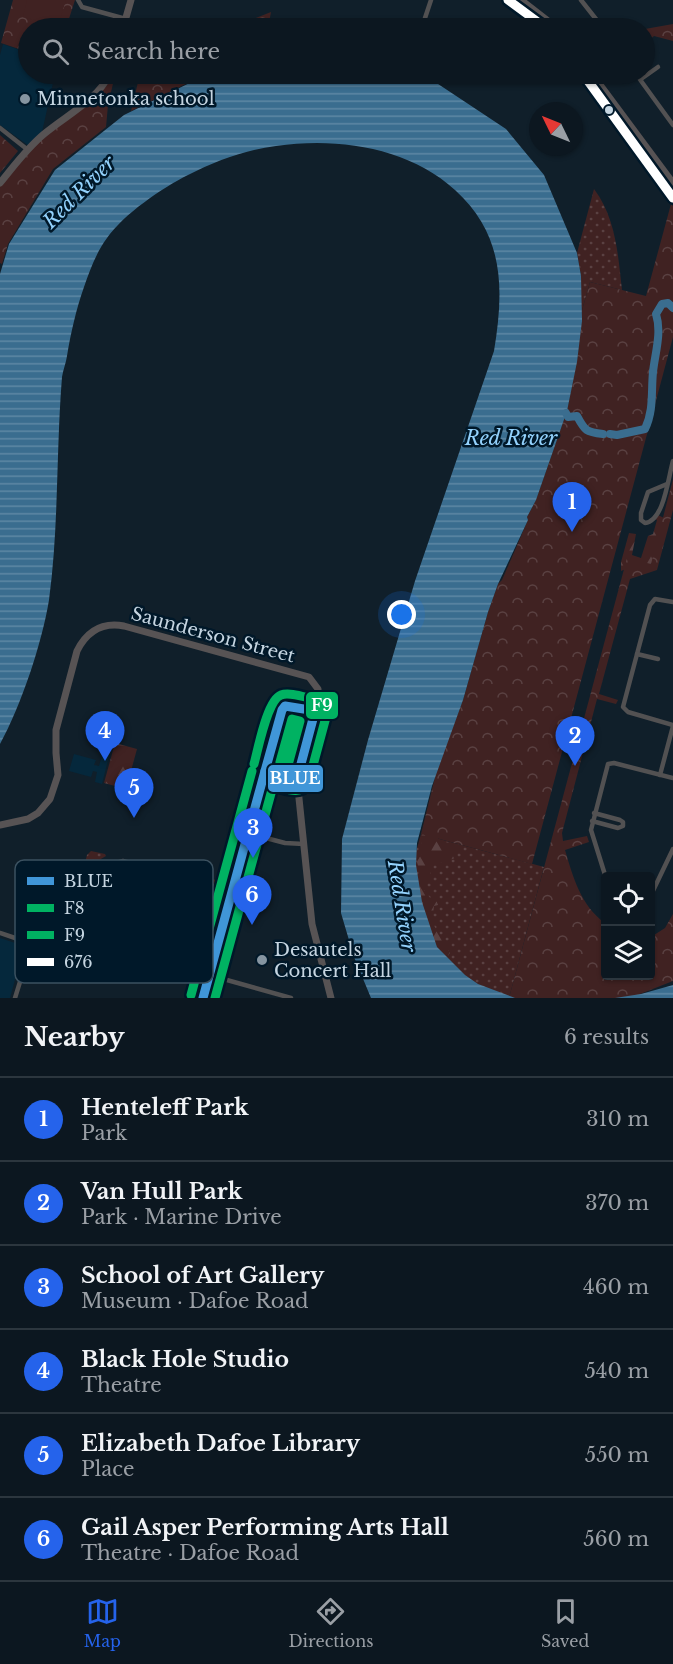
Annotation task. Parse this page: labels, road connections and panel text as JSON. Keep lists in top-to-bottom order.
{
  "streets": {
    "street": ["Saunderson Street"]
  },
  "water": ["Red River"],
  "places": ["Minnetonka school", "Desautels Concert Hall"],
  "lines": [
    "transit line 676",
    "transit line F9",
    "transit line BLUE",
    "transit line F8"
  ],
  "legend": [
    "BLUE",
    "F8",
    "F9",
    "676"
  ],
  "north": "top left",
  "page": {
    "search": "Search here",
    "pins": [
      "1",
      "4",
      "2",
      "5",
      "3",
      "6"
    ],
    "heading": ["Nearby", "6 results"],
    "list": [
      {
        "mark": "1",
        "name": "Henteleff Park",
        "note": "Park",
        "value": "310 m"
      },
      {
        "mark": "2",
        "name": "Van Hull Park",
        "note": "Park · Marine Drive",
        "value": "370 m"
      },
      {
        "mark": "3",
        "name": "School of Art Gallery",
        "note": "Museum · Dafoe Road",
        "value": "460 m"
      },
      {
        "mark": "4",
        "name": "Black Hole Studio",
        "note": "Theatre",
        "value": "540 m"
      },
      {
        "mark": "5",
        "name": "Elizabeth Dafoe Library",
        "note": "Place",
        "value": "550 m"
      },
      {
        "mark": "6",
        "name": "Gail Asper Performing Arts Hall",
        "note": "Theatre · Dafoe Road",
        "value": "560 m"
      }
    ],
    "nav": ["Map", "Directions", "Saved"]
  }
}
